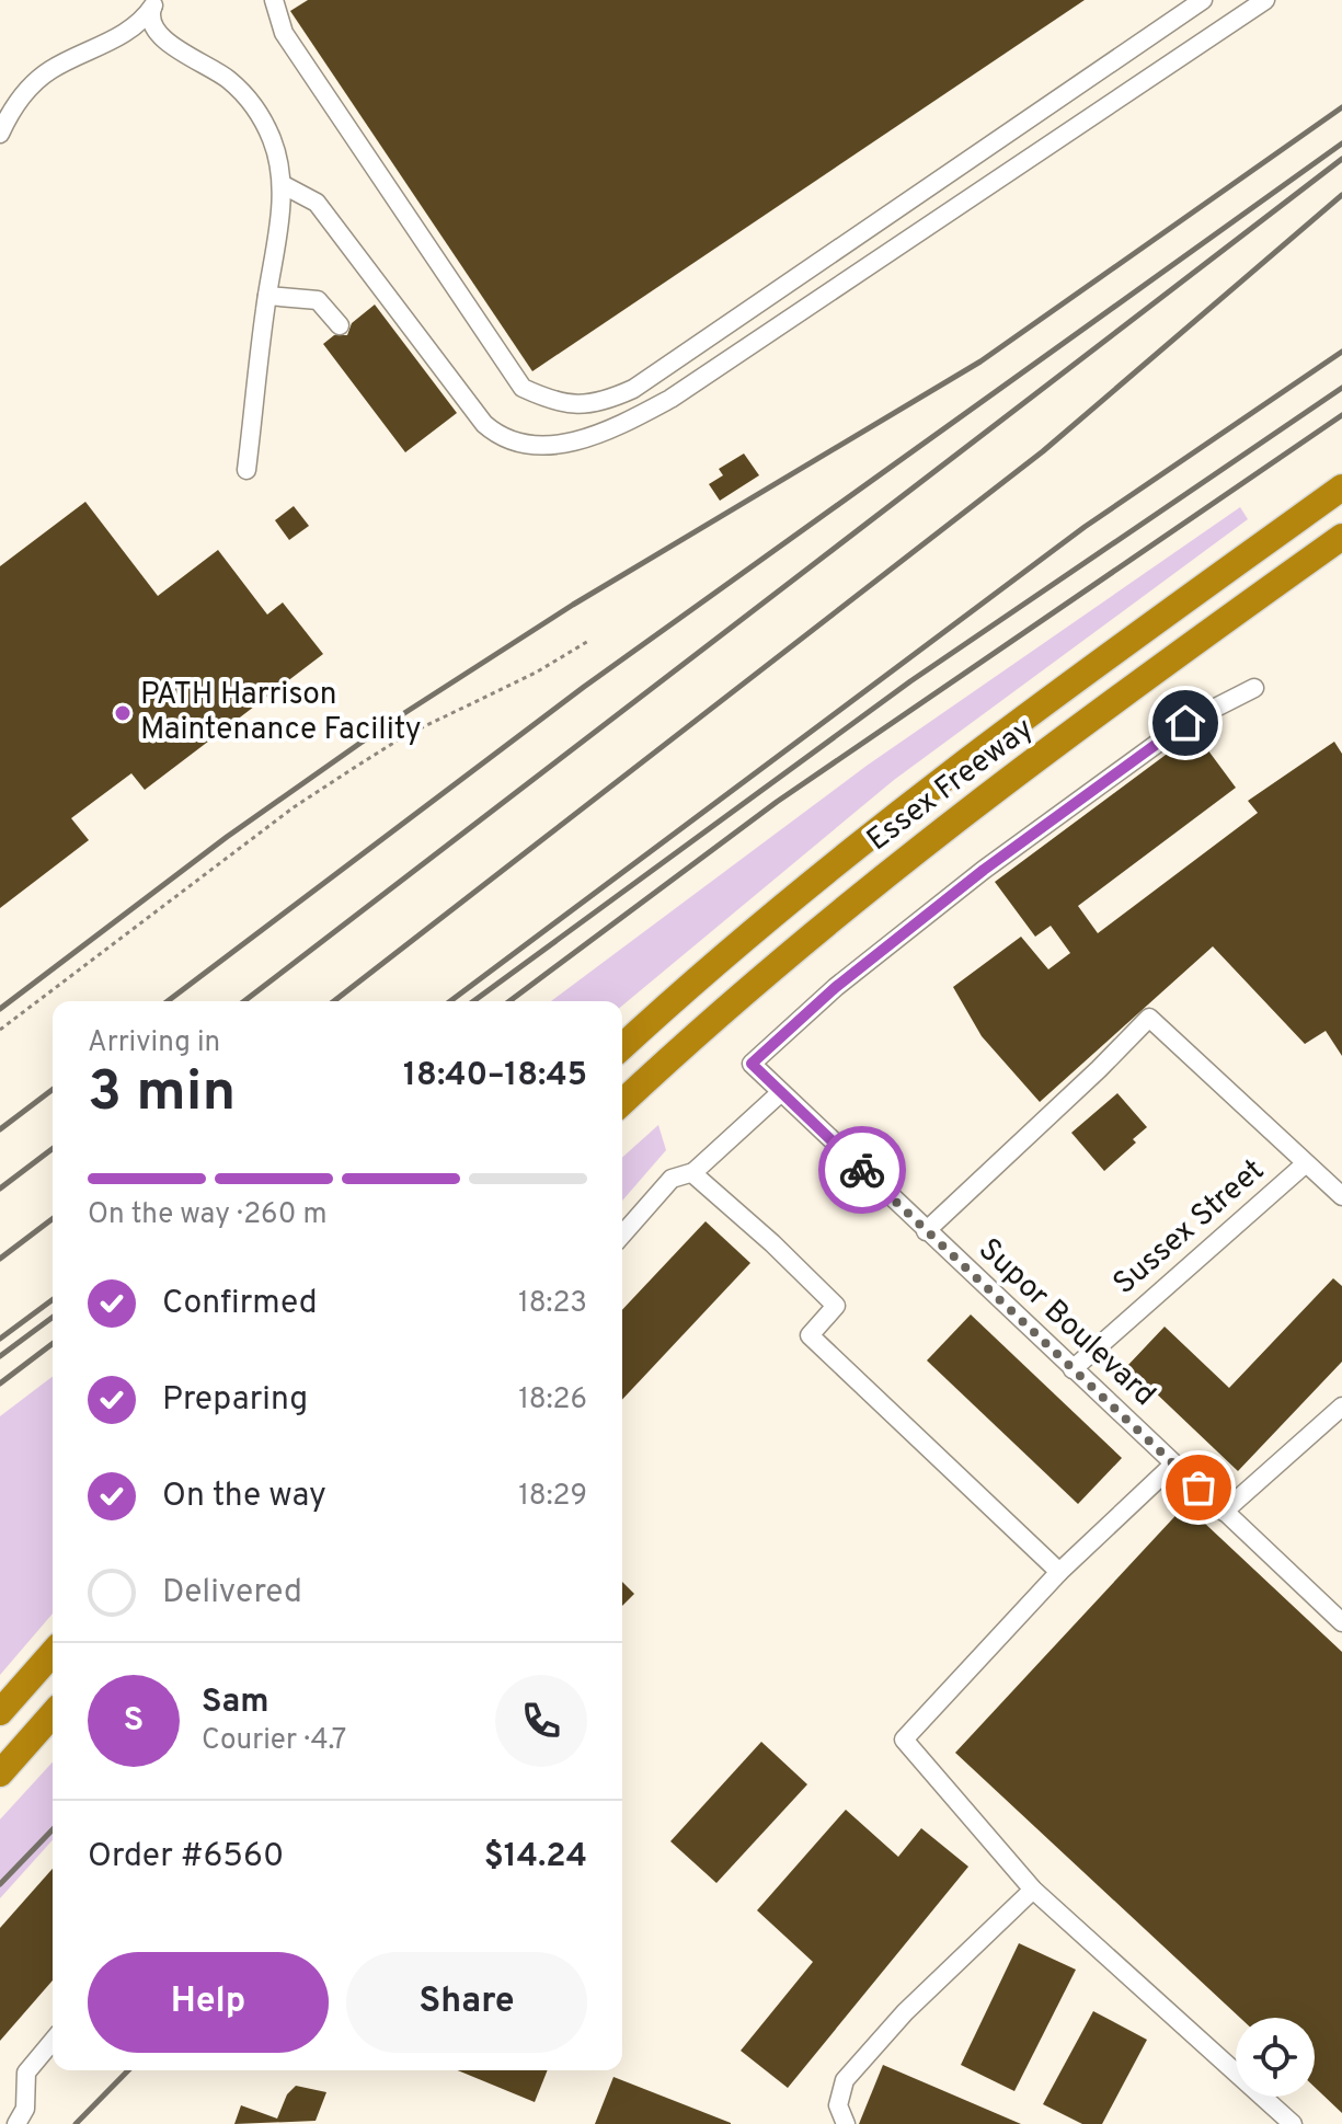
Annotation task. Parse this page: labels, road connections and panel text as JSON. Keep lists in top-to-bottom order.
{
  "streets": {
    "highway": ["Essex Freeway"],
    "street": ["Sussex Street", "Supor Boulevard"]
  },
  "crossings": [
    ["Sussex Street", "Supor Boulevard"]
  ],
  "places": ["PATH Harrison Maintenance Facility"],
  "page": {
    "heading": ["3 min", "Arriving in", "18:40–18:45"],
    "panel": [
      "Sam",
      "Courier · 4.7",
      "Order #6560",
      "$14.24"
    ],
    "bar": "On the way · 260 m",
    "list": [
      ["Confirmed", "18:23"],
      ["Preparing", "18:26"],
      ["On the way", "18:29"],
      "Delivered"
    ],
    "round": "S",
    "buttons": ["Help", "Share"]
  }
}
